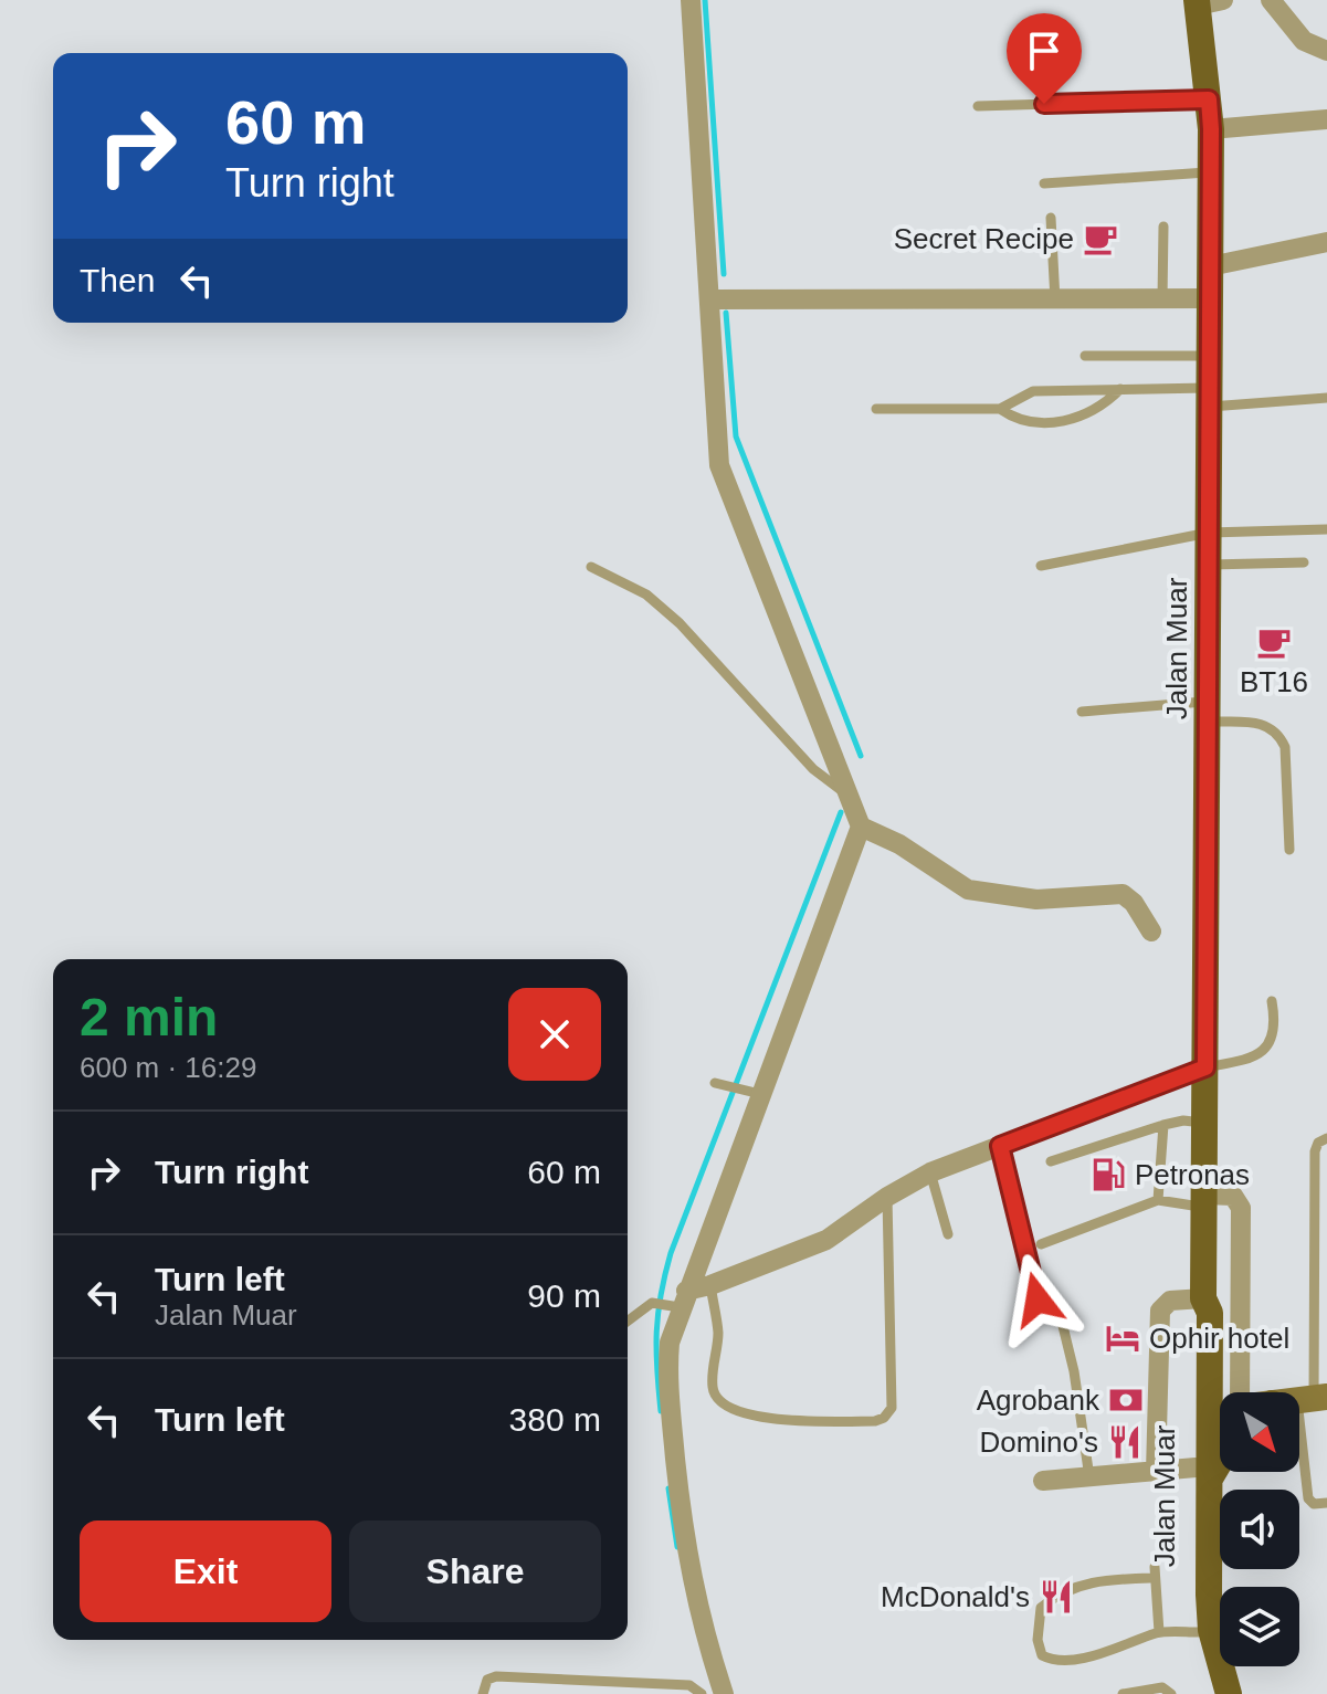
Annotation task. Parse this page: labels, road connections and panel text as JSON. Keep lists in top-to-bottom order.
{
  "streets": {
    "main road": ["Jalan Muar"]
  },
  "places": {
    "cafe": ["Secret Recipe", "BT16"],
    "fuel station": ["Petronas"],
    "hotel": ["Ophir hotel"],
    "bank": ["Agrobank"],
    "restaurant": ["Domino's", "McDonald's"]
  },
  "north": "bottom right",
  "page": {
    "turn": ["60 m", "Turn right"],
    "then": "Then",
    "heading": ["2 min", "600 m · 16:29"],
    "list": [
      {
        "name": "Turn right",
        "value": "60 m"
      },
      {
        "name": "Turn left",
        "note": "Jalan Muar",
        "value": "90 m"
      },
      {
        "name": "Turn left",
        "value": "380 m"
      }
    ],
    "buttons": ["Exit", "Share"]
  }
}
